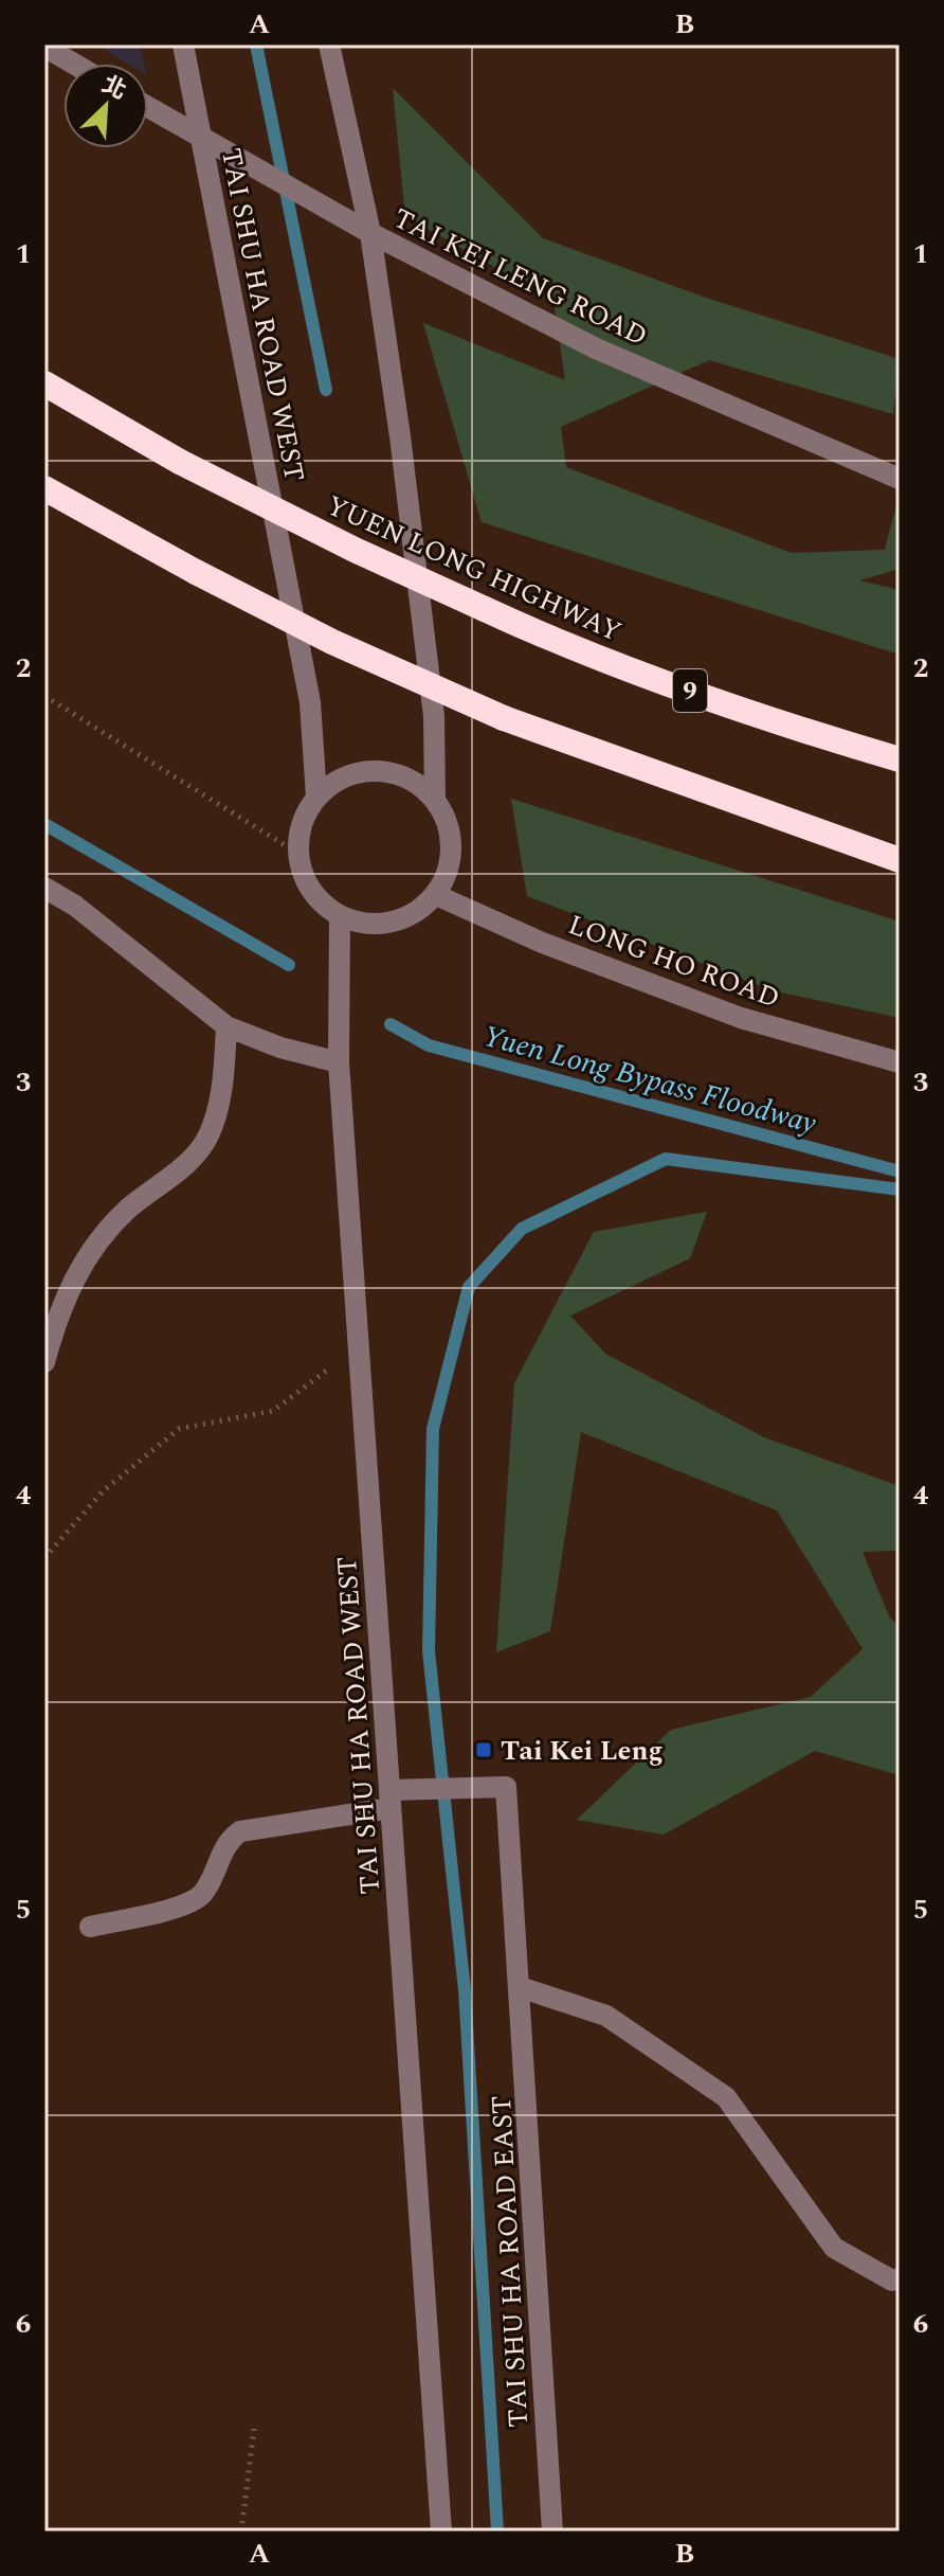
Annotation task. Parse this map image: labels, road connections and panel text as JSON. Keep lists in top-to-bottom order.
{
  "streets": {
    "highway": ["YUEN LONG HIGHWAY", "9"],
    "street": [
      "TAI KEI LENG ROAD",
      "TAI SHU HA ROAD WEST",
      "LONG HO ROAD",
      "TAI SHU HA ROAD EAST"
    ]
  },
  "crossings": [
    ["TAI KEI LENG ROAD", "TAI SHU HA ROAD WEST"],
    ["TAI SHU HA ROAD WEST", "LONG HO ROAD"],
    ["TAI SHU HA ROAD WEST", "TAI SHU HA ROAD EAST"]
  ],
  "water": ["Yuen Long Bypass Floodway"],
  "places": {
    "transit": ["Tai Kei Leng"]
  },
  "north": "top right",
  "grid": {
    "columns": ["A", "B"],
    "rows": [
      "1",
      "2",
      "3",
      "4",
      "5",
      "6"
    ]
  }
}
